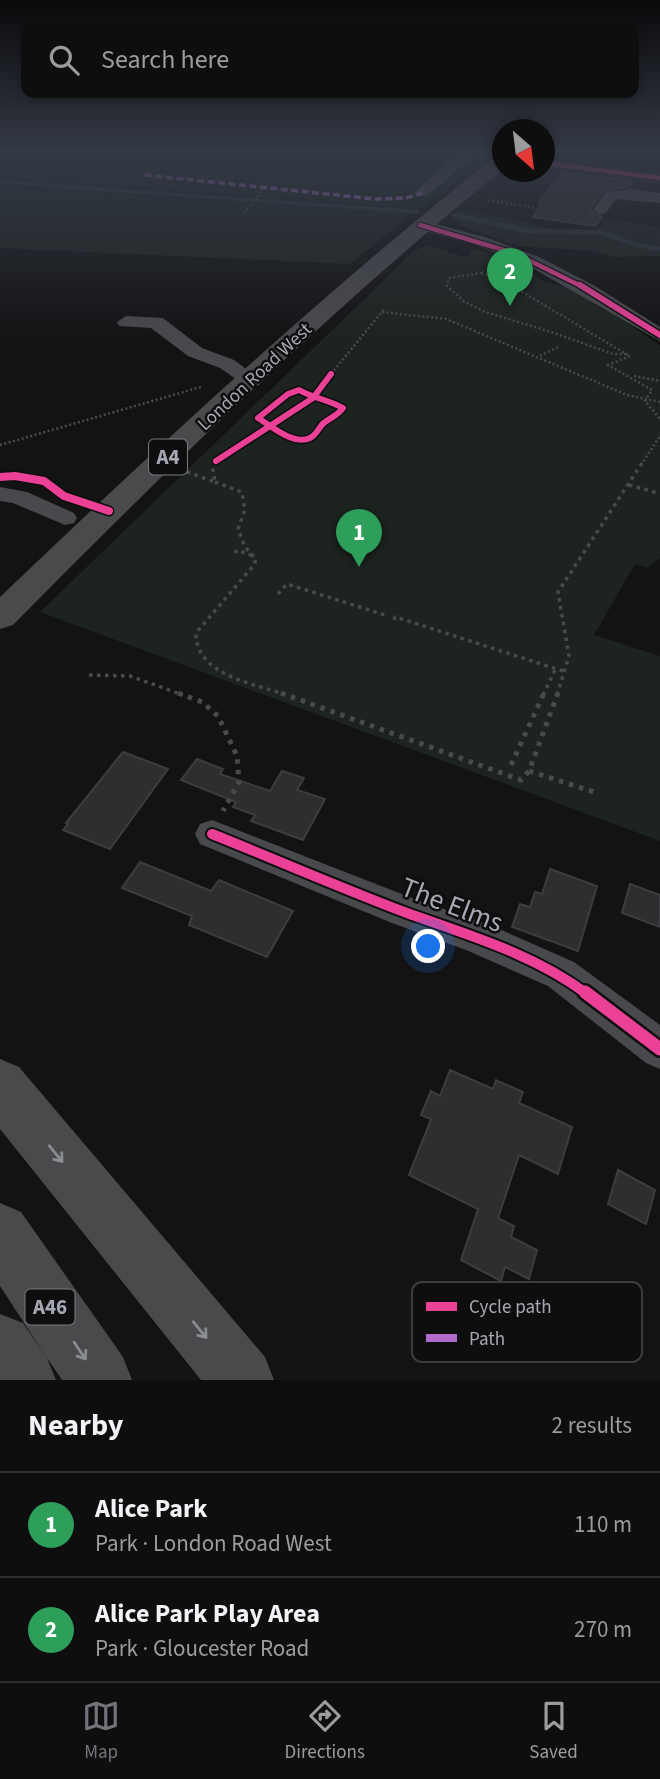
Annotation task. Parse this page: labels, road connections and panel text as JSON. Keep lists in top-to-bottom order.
{
  "streets": {
    "highway": ["London Road West", "A4", "A46"],
    "street": ["The Elms"]
  },
  "legend": ["Cycle path", "Path"],
  "north": "bottom right",
  "page": {
    "search": "Search here",
    "pins": ["2", "1"],
    "heading": ["Nearby", "2 results"],
    "list": [
      {
        "mark": "1",
        "name": "Alice Park",
        "note": "Park · London Road West",
        "value": "110 m"
      },
      {
        "mark": "2",
        "name": "Alice Park Play Area",
        "note": "Park · Gloucester Road",
        "value": "270 m"
      }
    ],
    "nav": ["Map", "Directions", "Saved"]
  }
}
